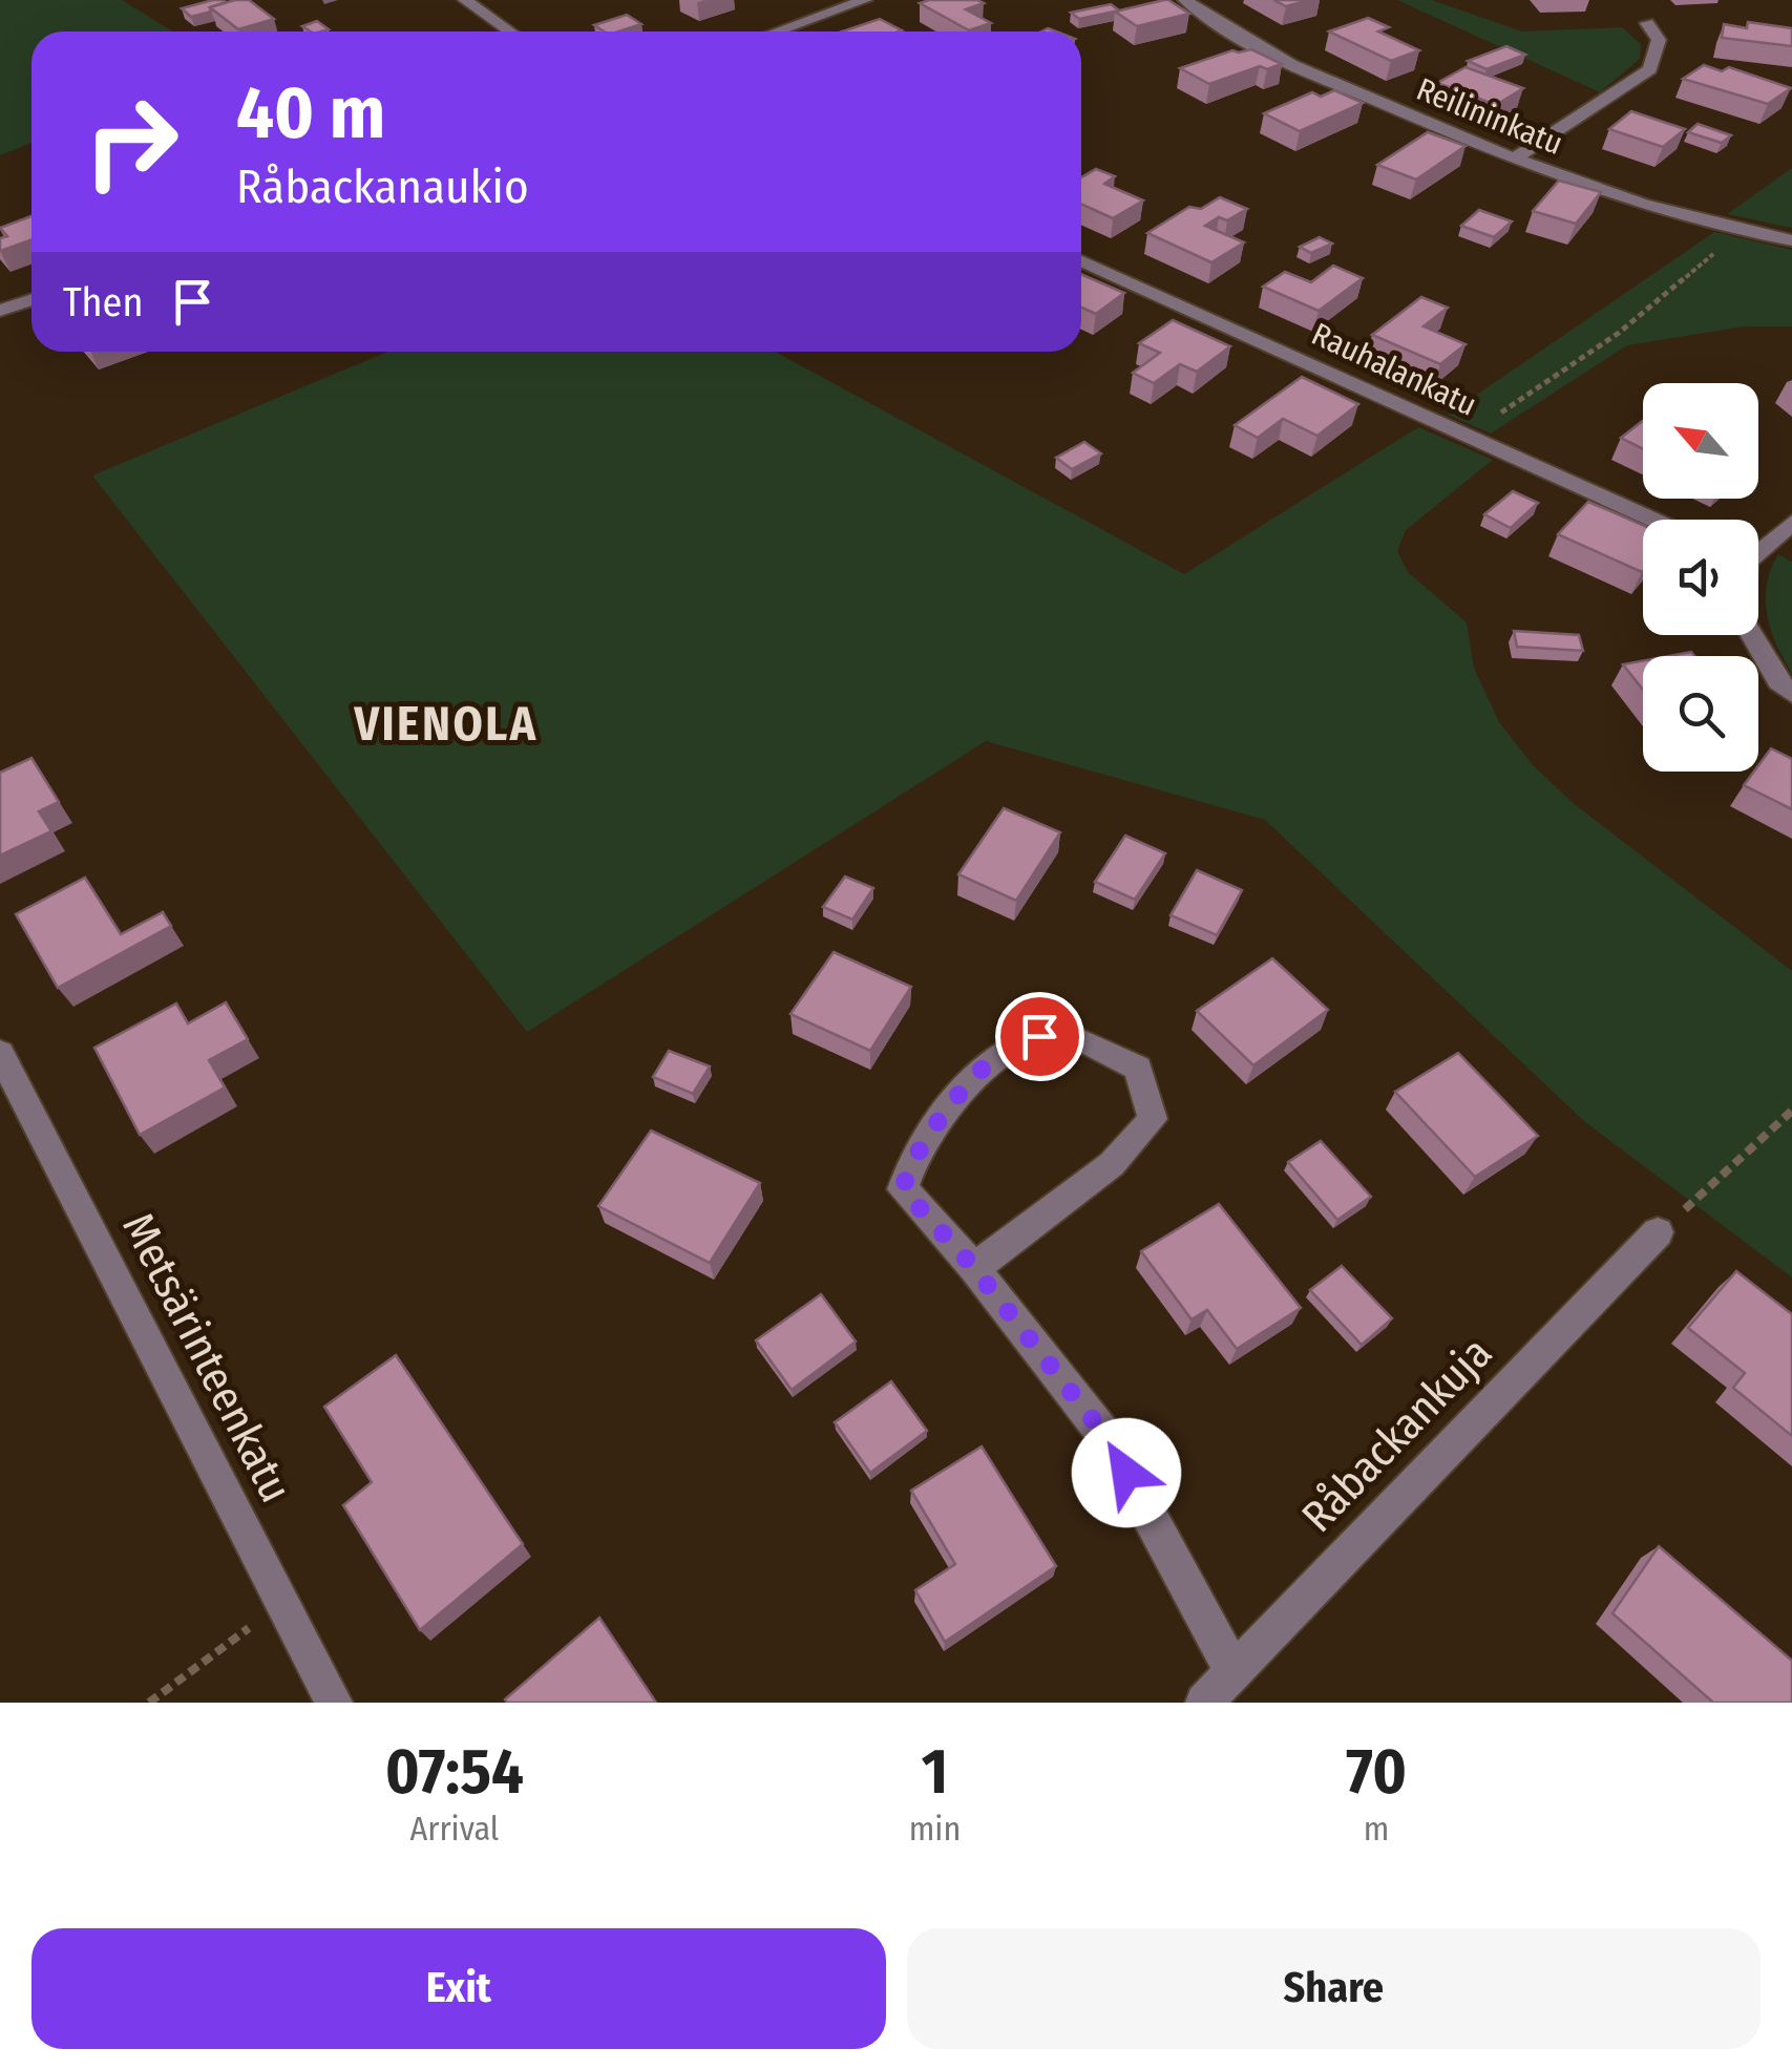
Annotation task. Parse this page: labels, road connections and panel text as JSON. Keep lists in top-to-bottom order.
{
  "streets": {
    "street": [
      "Reilininkatu",
      "Rauhalankatu",
      "Metsärinteenkatu",
      "Råbackankuja"
    ]
  },
  "districts": ["VIENOLA"],
  "north": "top left",
  "page": {
    "turn": ["40 m", "Råbackanaukio"],
    "then": "Then",
    "eta": [
      "07:54",
      "Arrival",
      "1",
      "min",
      "70",
      "m"
    ],
    "buttons": ["Exit", "Share"]
  }
}
